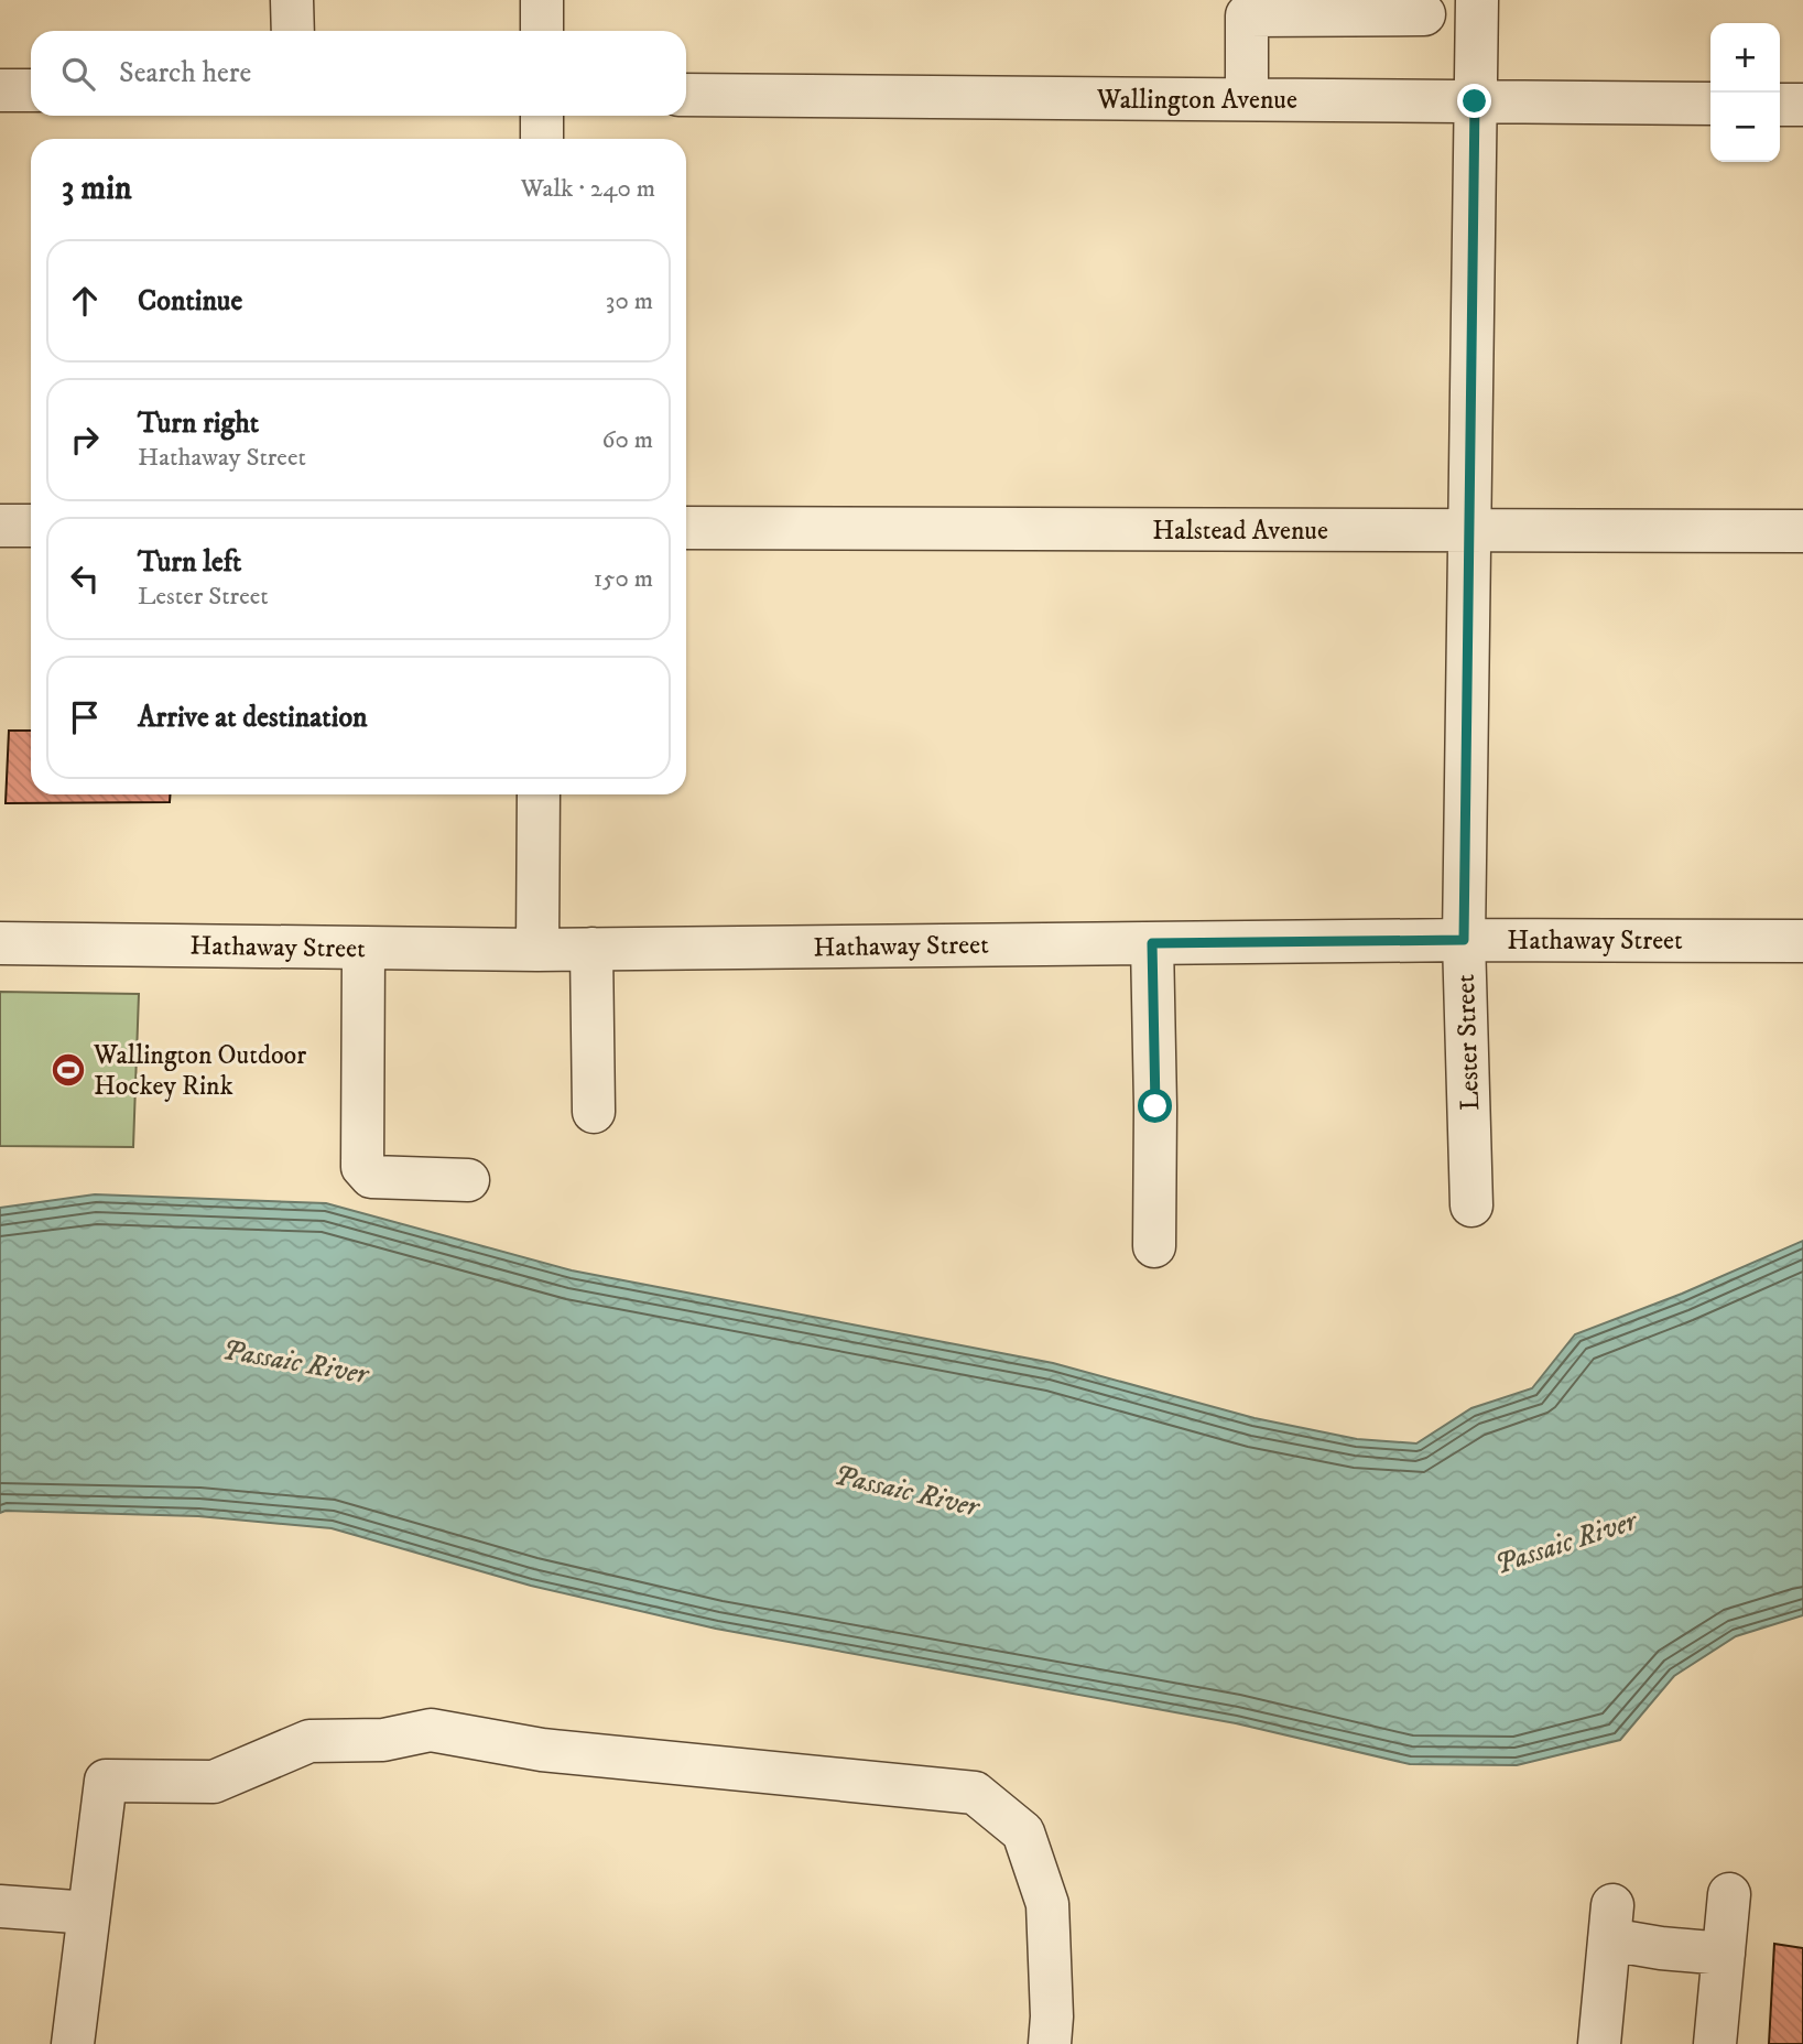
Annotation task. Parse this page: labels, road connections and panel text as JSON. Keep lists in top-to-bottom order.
{
  "streets": {
    "street": [
      "Wallington Avenue",
      "Halstead Avenue",
      "Hathaway Street",
      "Lester Street"
    ]
  },
  "crossings": [
    ["Wallington Avenue", "Lester Street"],
    ["Halstead Avenue", "Lester Street"],
    ["Hathaway Street", "Lester Street"]
  ],
  "water": ["Passaic River"],
  "places": {
    "sports": ["Wallington Outdoor Hockey Rink"]
  },
  "page": {
    "map_buttons": ["+", "−"],
    "search": "Search here",
    "heading": ["3 min", "Walk · 240 m"],
    "list": [
      ["Continue", "30 m"],
      ["Turn right", "Hathaway Street", "60 m"],
      ["Turn left", "Lester Street", "150 m"],
      "Arrive at destination"
    ]
  }
}
